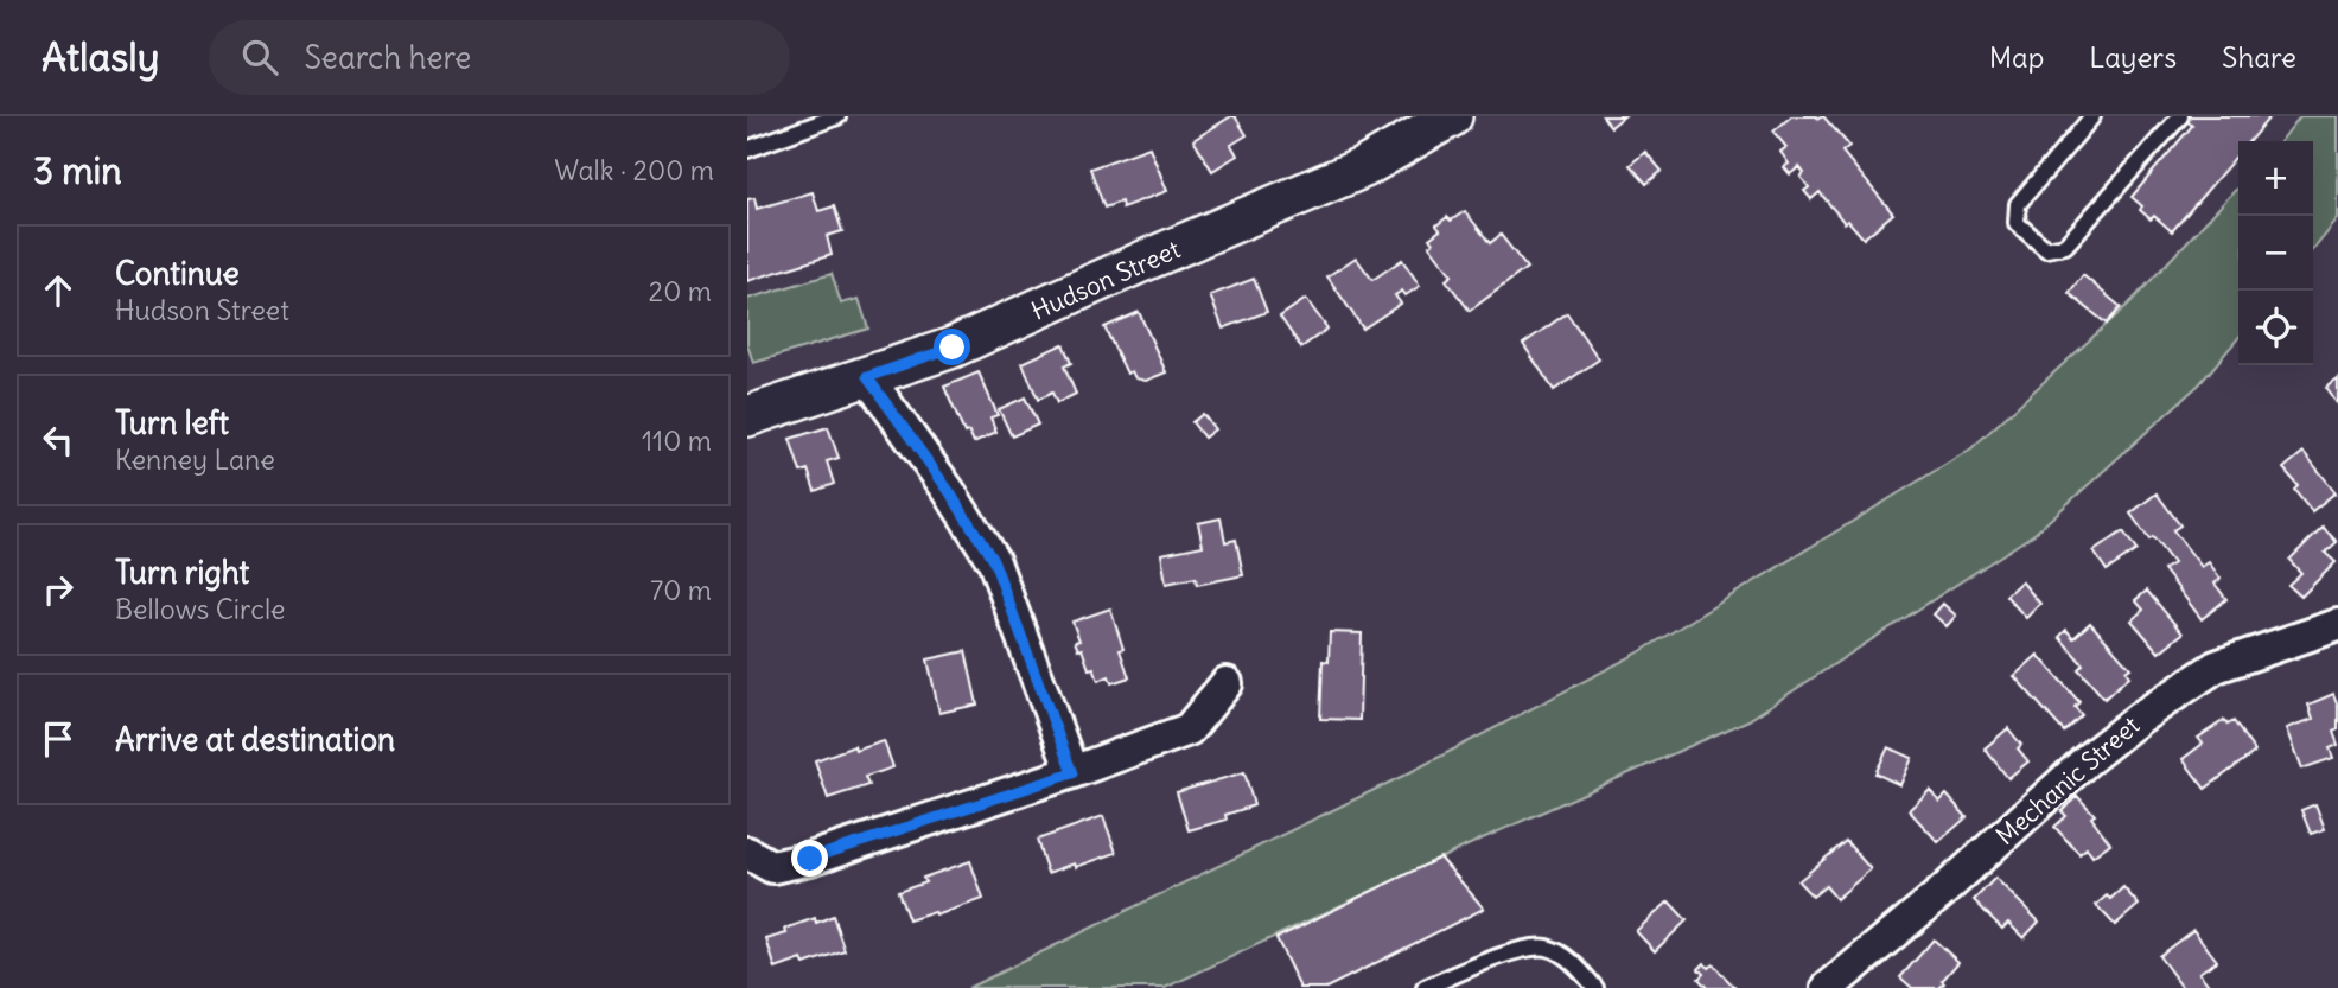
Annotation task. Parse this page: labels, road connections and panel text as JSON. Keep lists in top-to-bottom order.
{
  "streets": {
    "street": ["Hudson Street", "Mechanic Street"]
  },
  "page": {
    "header": "Atlasly",
    "search": "Search here",
    "nav": ["Map", "Layers", "Share"],
    "heading": ["3 min", "Walk · 200 m"],
    "map_buttons": ["+", "−"],
    "list": [
      ["Continue", "Hudson Street", "20 m"],
      ["Turn left", "Kenney Lane", "110 m"],
      ["Turn right", "Bellows Circle", "70 m"],
      "Arrive at destination"
    ]
  }
}
